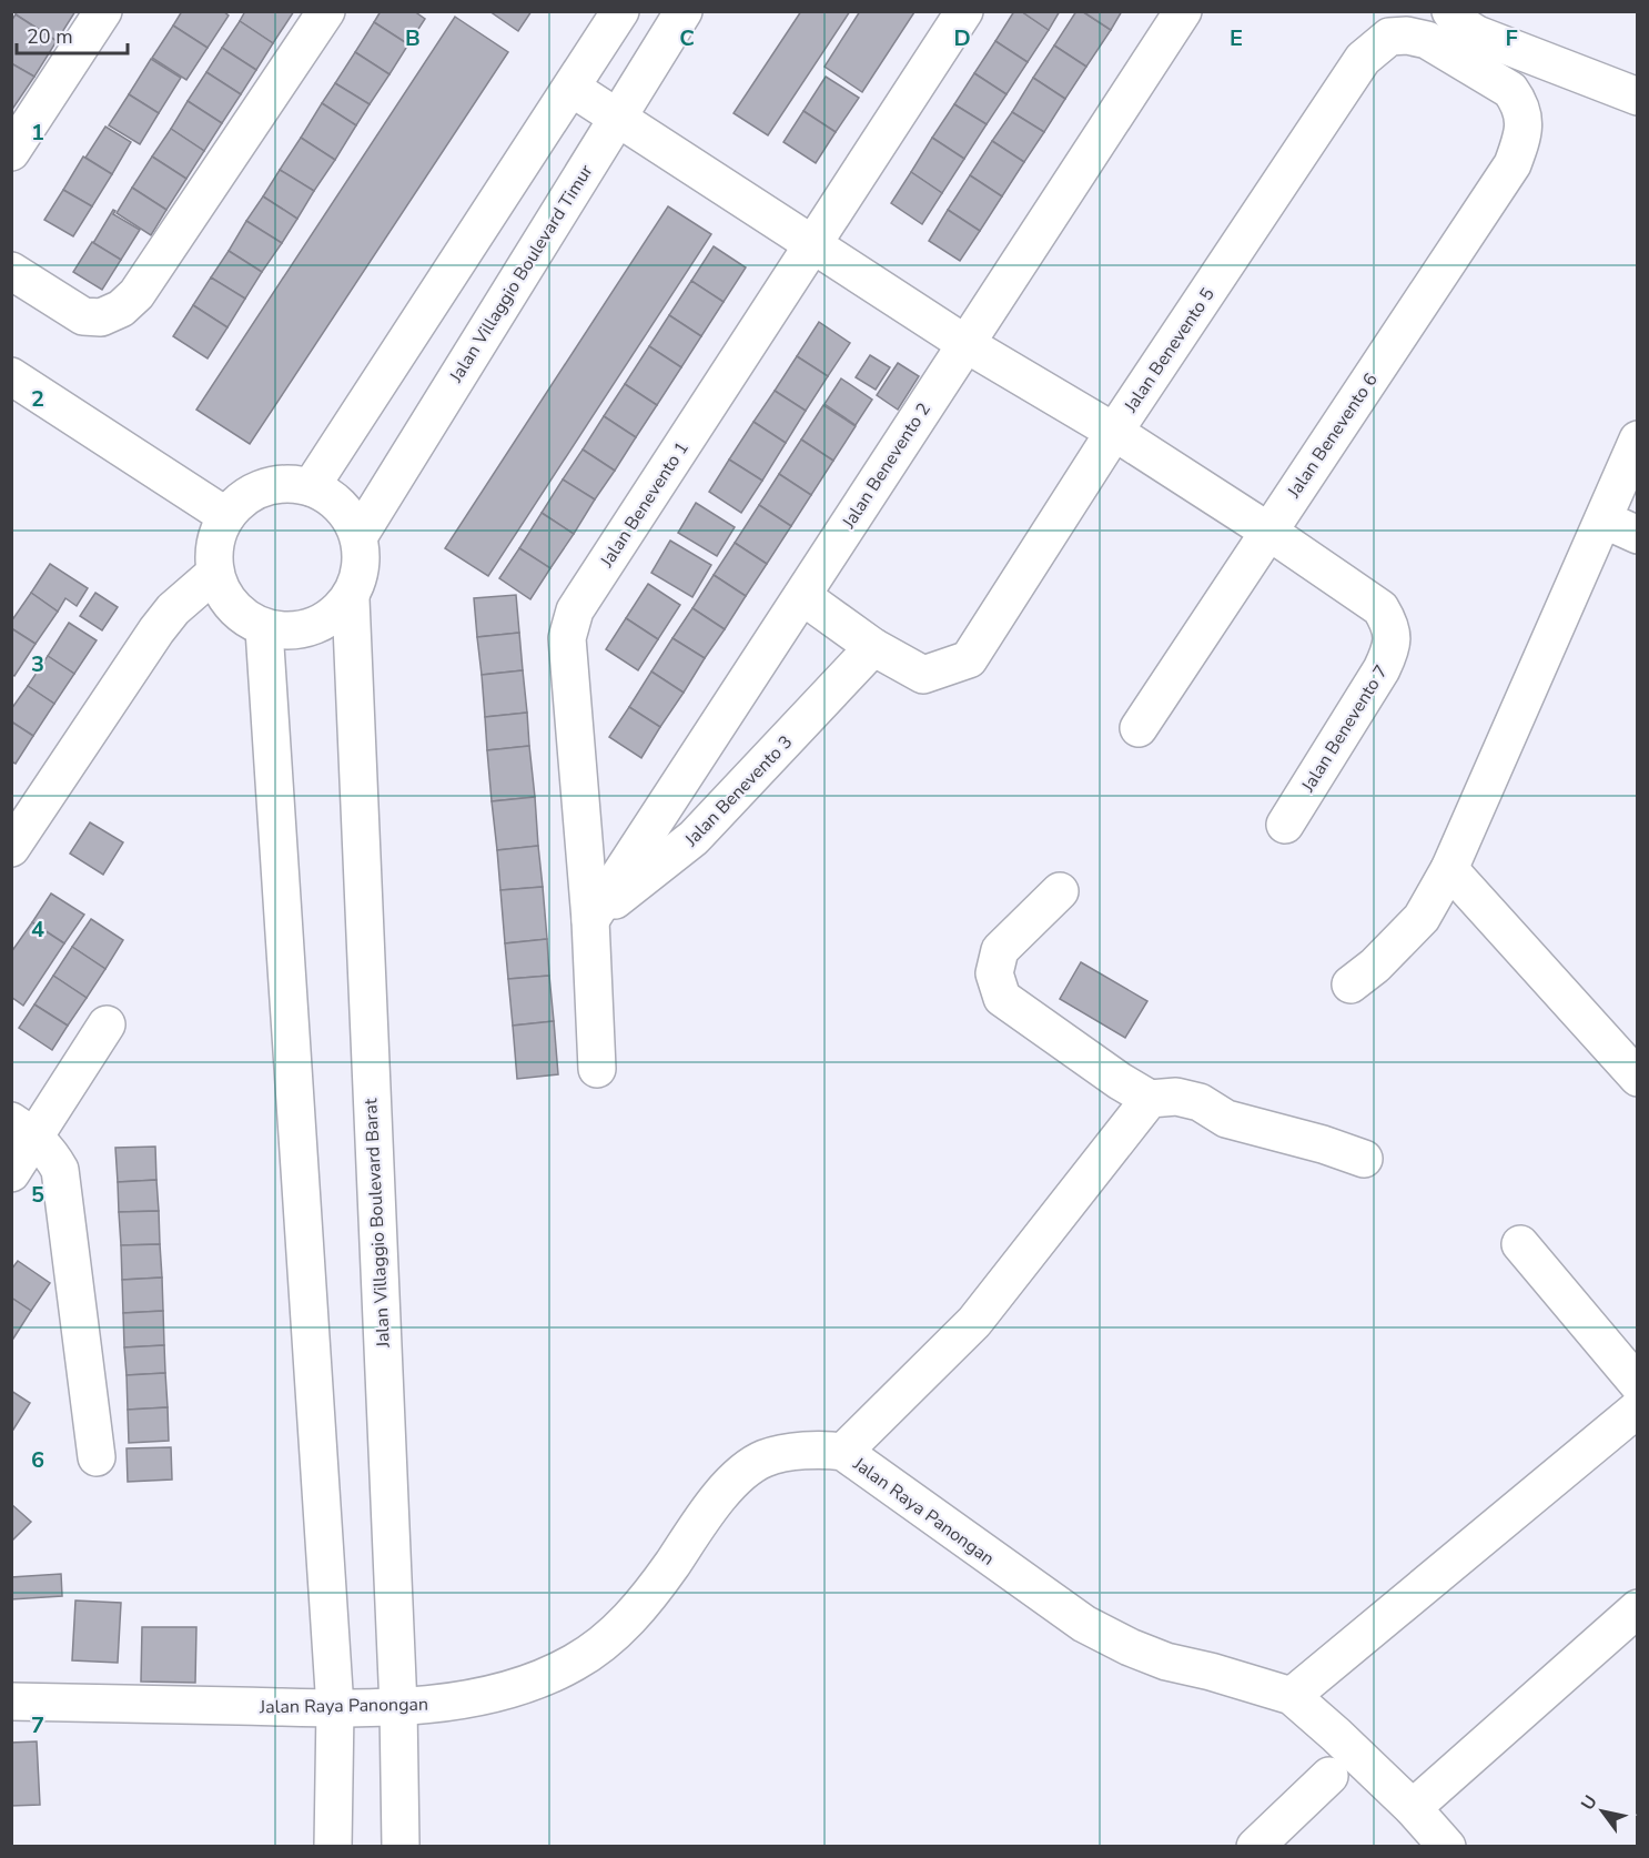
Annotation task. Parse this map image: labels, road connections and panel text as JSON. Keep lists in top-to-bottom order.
{
  "streets": {
    "street": [
      "Jalan Villaggio Boulevard Timur",
      "Jalan Benevento 5",
      "Jalan Benevento 6",
      "Jalan Benevento 2",
      "Jalan Benevento 1",
      "Jalan Benevento 7",
      "Jalan Benevento 3",
      "Jalan Villaggio Boulevard Barat",
      "Jalan Raya Panongan"
    ]
  },
  "crossings": [
    ["Jalan Villaggio Boulevard Timur", "Jalan Benevento 7"],
    ["Jalan Villaggio Boulevard Timur", "Jalan Villaggio Boulevard Barat"],
    ["Jalan Benevento 5", "Jalan Benevento 6"],
    ["Jalan Benevento 5", "Jalan Benevento 7"],
    ["Jalan Benevento 5", "Jalan Benevento 3"],
    ["Jalan Benevento 6", "Jalan Benevento 7"],
    ["Jalan Benevento 2", "Jalan Benevento 1"],
    ["Jalan Benevento 2", "Jalan Benevento 7"],
    ["Jalan Benevento 2", "Jalan Benevento 3"],
    ["Jalan Benevento 1", "Jalan Benevento 7"],
    ["Jalan Benevento 1", "Jalan Benevento 3"],
    ["Jalan Villaggio Boulevard Barat", "Jalan Raya Panongan"]
  ],
  "scale_bar": "20 m",
  "north": "top left",
  "grid": {
    "columns": [
      "B",
      "C",
      "D",
      "E",
      "F"
    ],
    "rows": [
      "1",
      "2",
      "3",
      "4",
      "5",
      "6",
      "7"
    ]
  }
}
